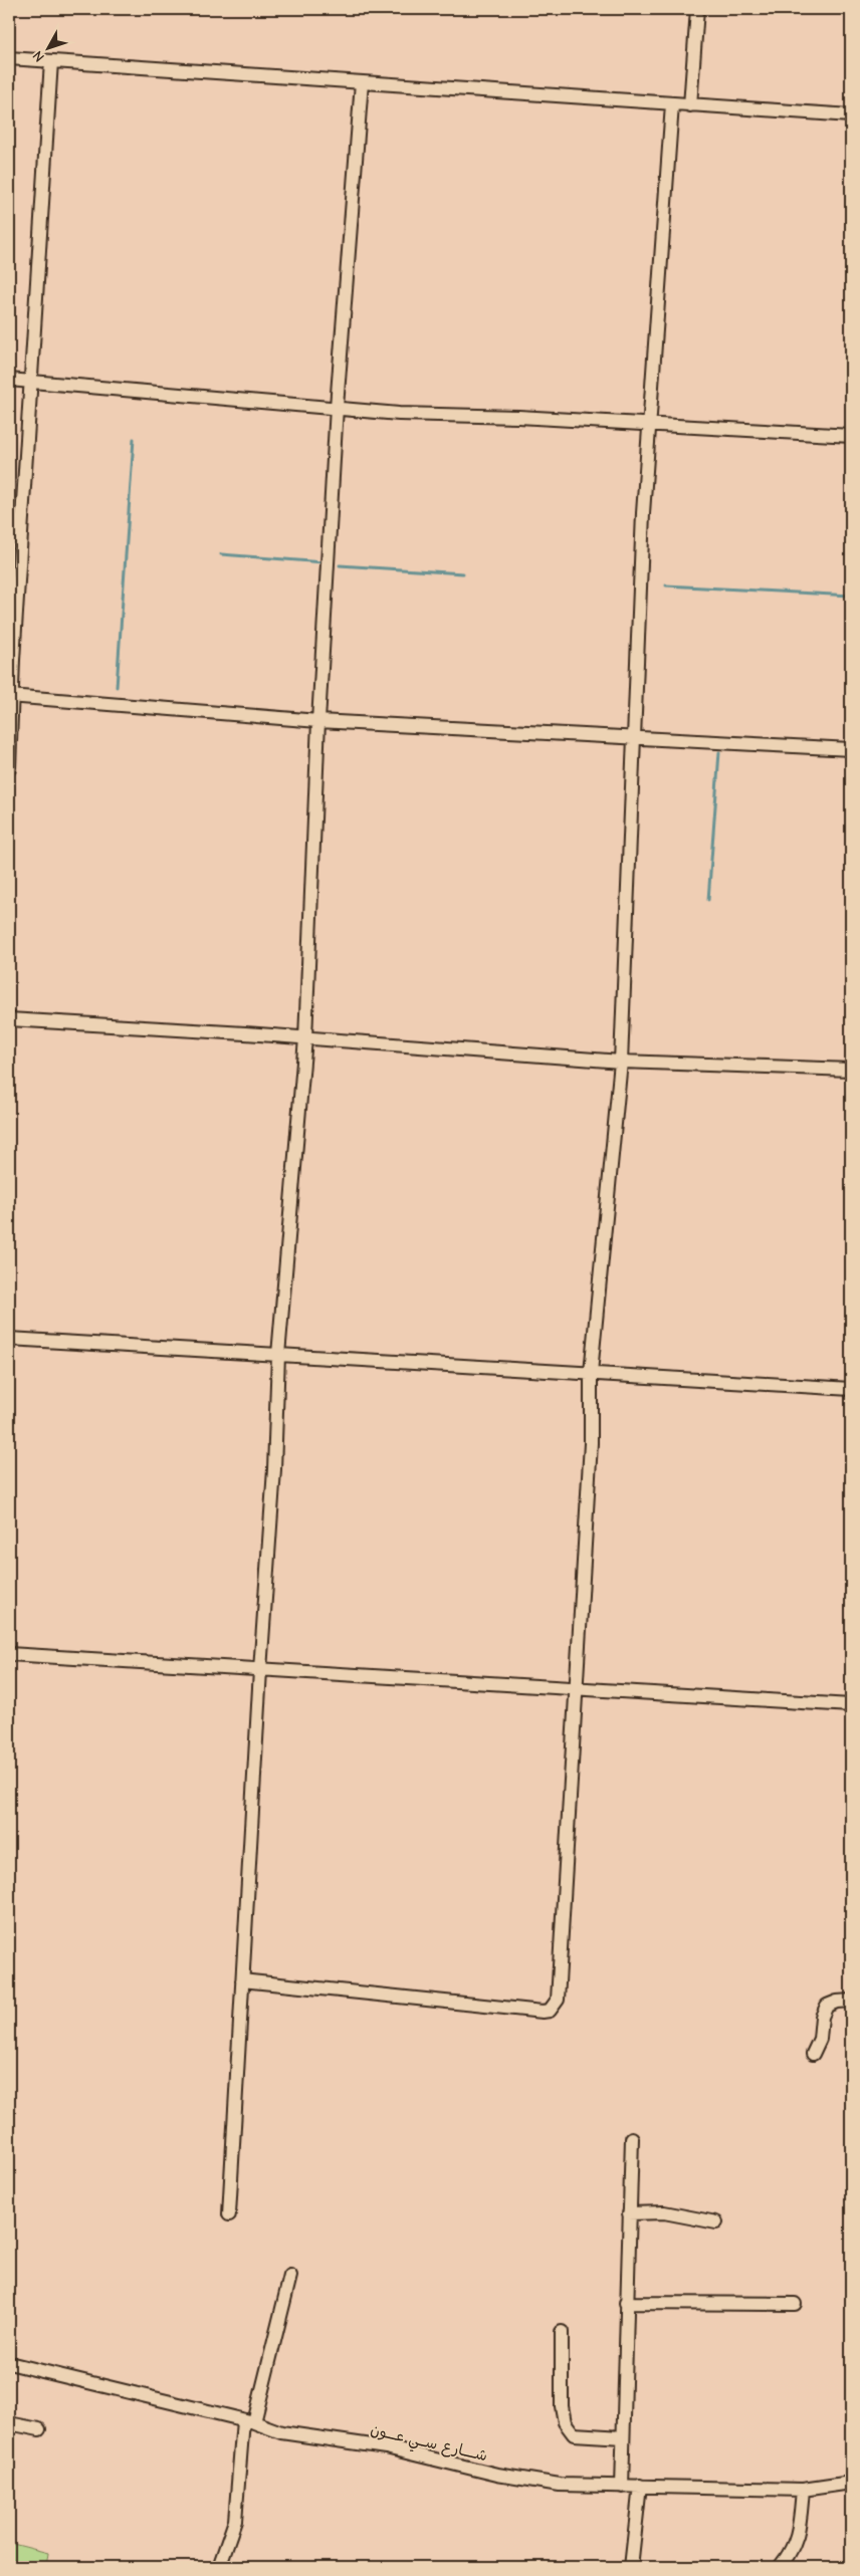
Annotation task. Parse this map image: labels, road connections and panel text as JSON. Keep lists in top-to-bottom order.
{
  "streets": {
    "street": ["شــــارع ســي عـــون"]
  },
  "north": "bottom left"
}
